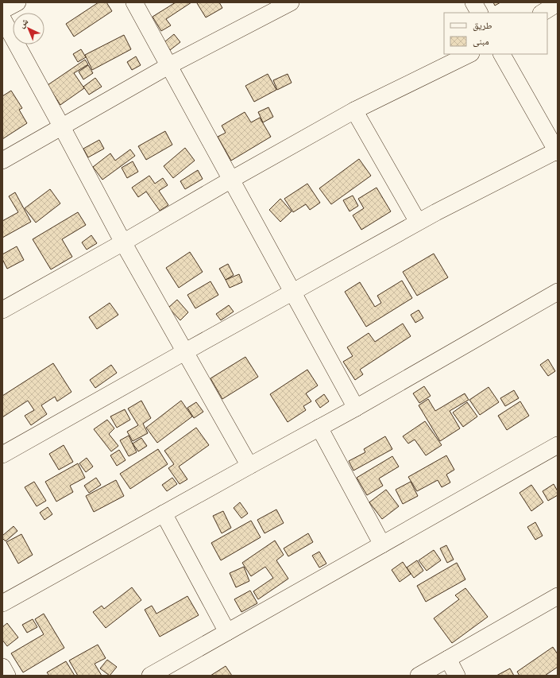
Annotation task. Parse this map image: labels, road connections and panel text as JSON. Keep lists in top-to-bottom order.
{
  "legend": ["طريق", "مبنى"],
  "north": "top left"
}
